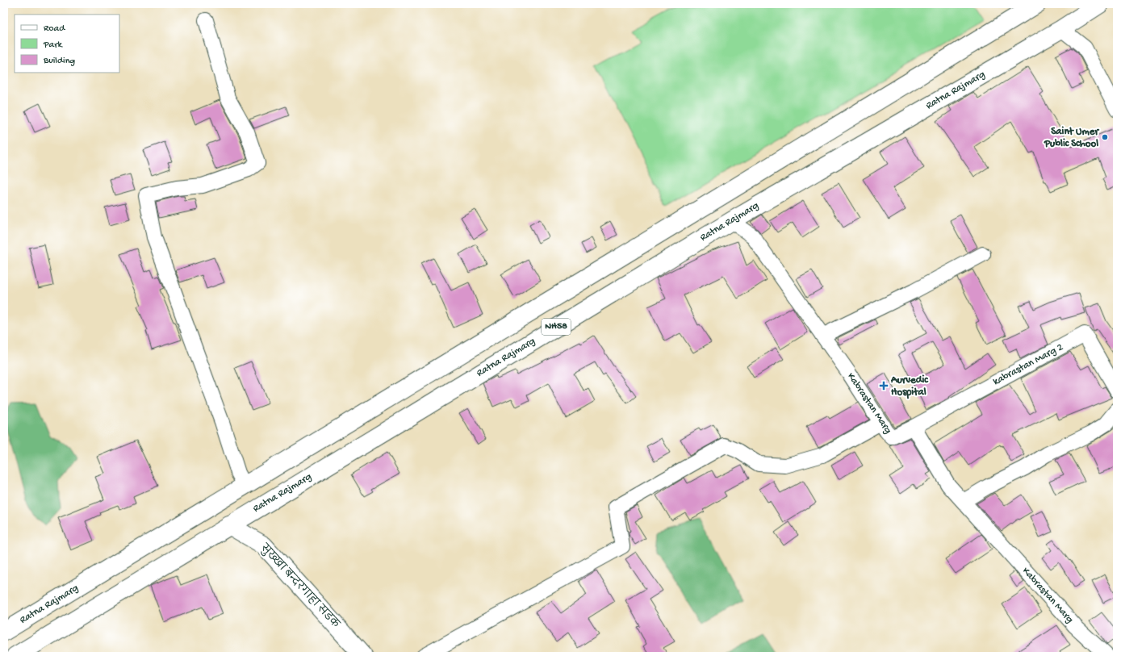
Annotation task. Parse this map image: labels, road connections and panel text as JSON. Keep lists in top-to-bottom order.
{
  "streets": {
    "main road": ["Ratna Rajmarg", "NH58", "सुख्खा बन्दरगाहा सडक"],
    "street": ["kabrastan Marg 2", "Kabrastan Marg"]
  },
  "crossings": [
    ["Ratna Rajmarg", "Kabrastan Marg"],
    ["Ratna Rajmarg", "सुख्खा बन्दरगाहा सडक"],
    ["kabrastan Marg 2", "Kabrastan Marg"]
  ],
  "places": {
    "other": ["Saint Umer Public School"],
    "health": ["Aurvedic Hospital"]
  },
  "legend": ["Road", "Park", "Building"]
}
